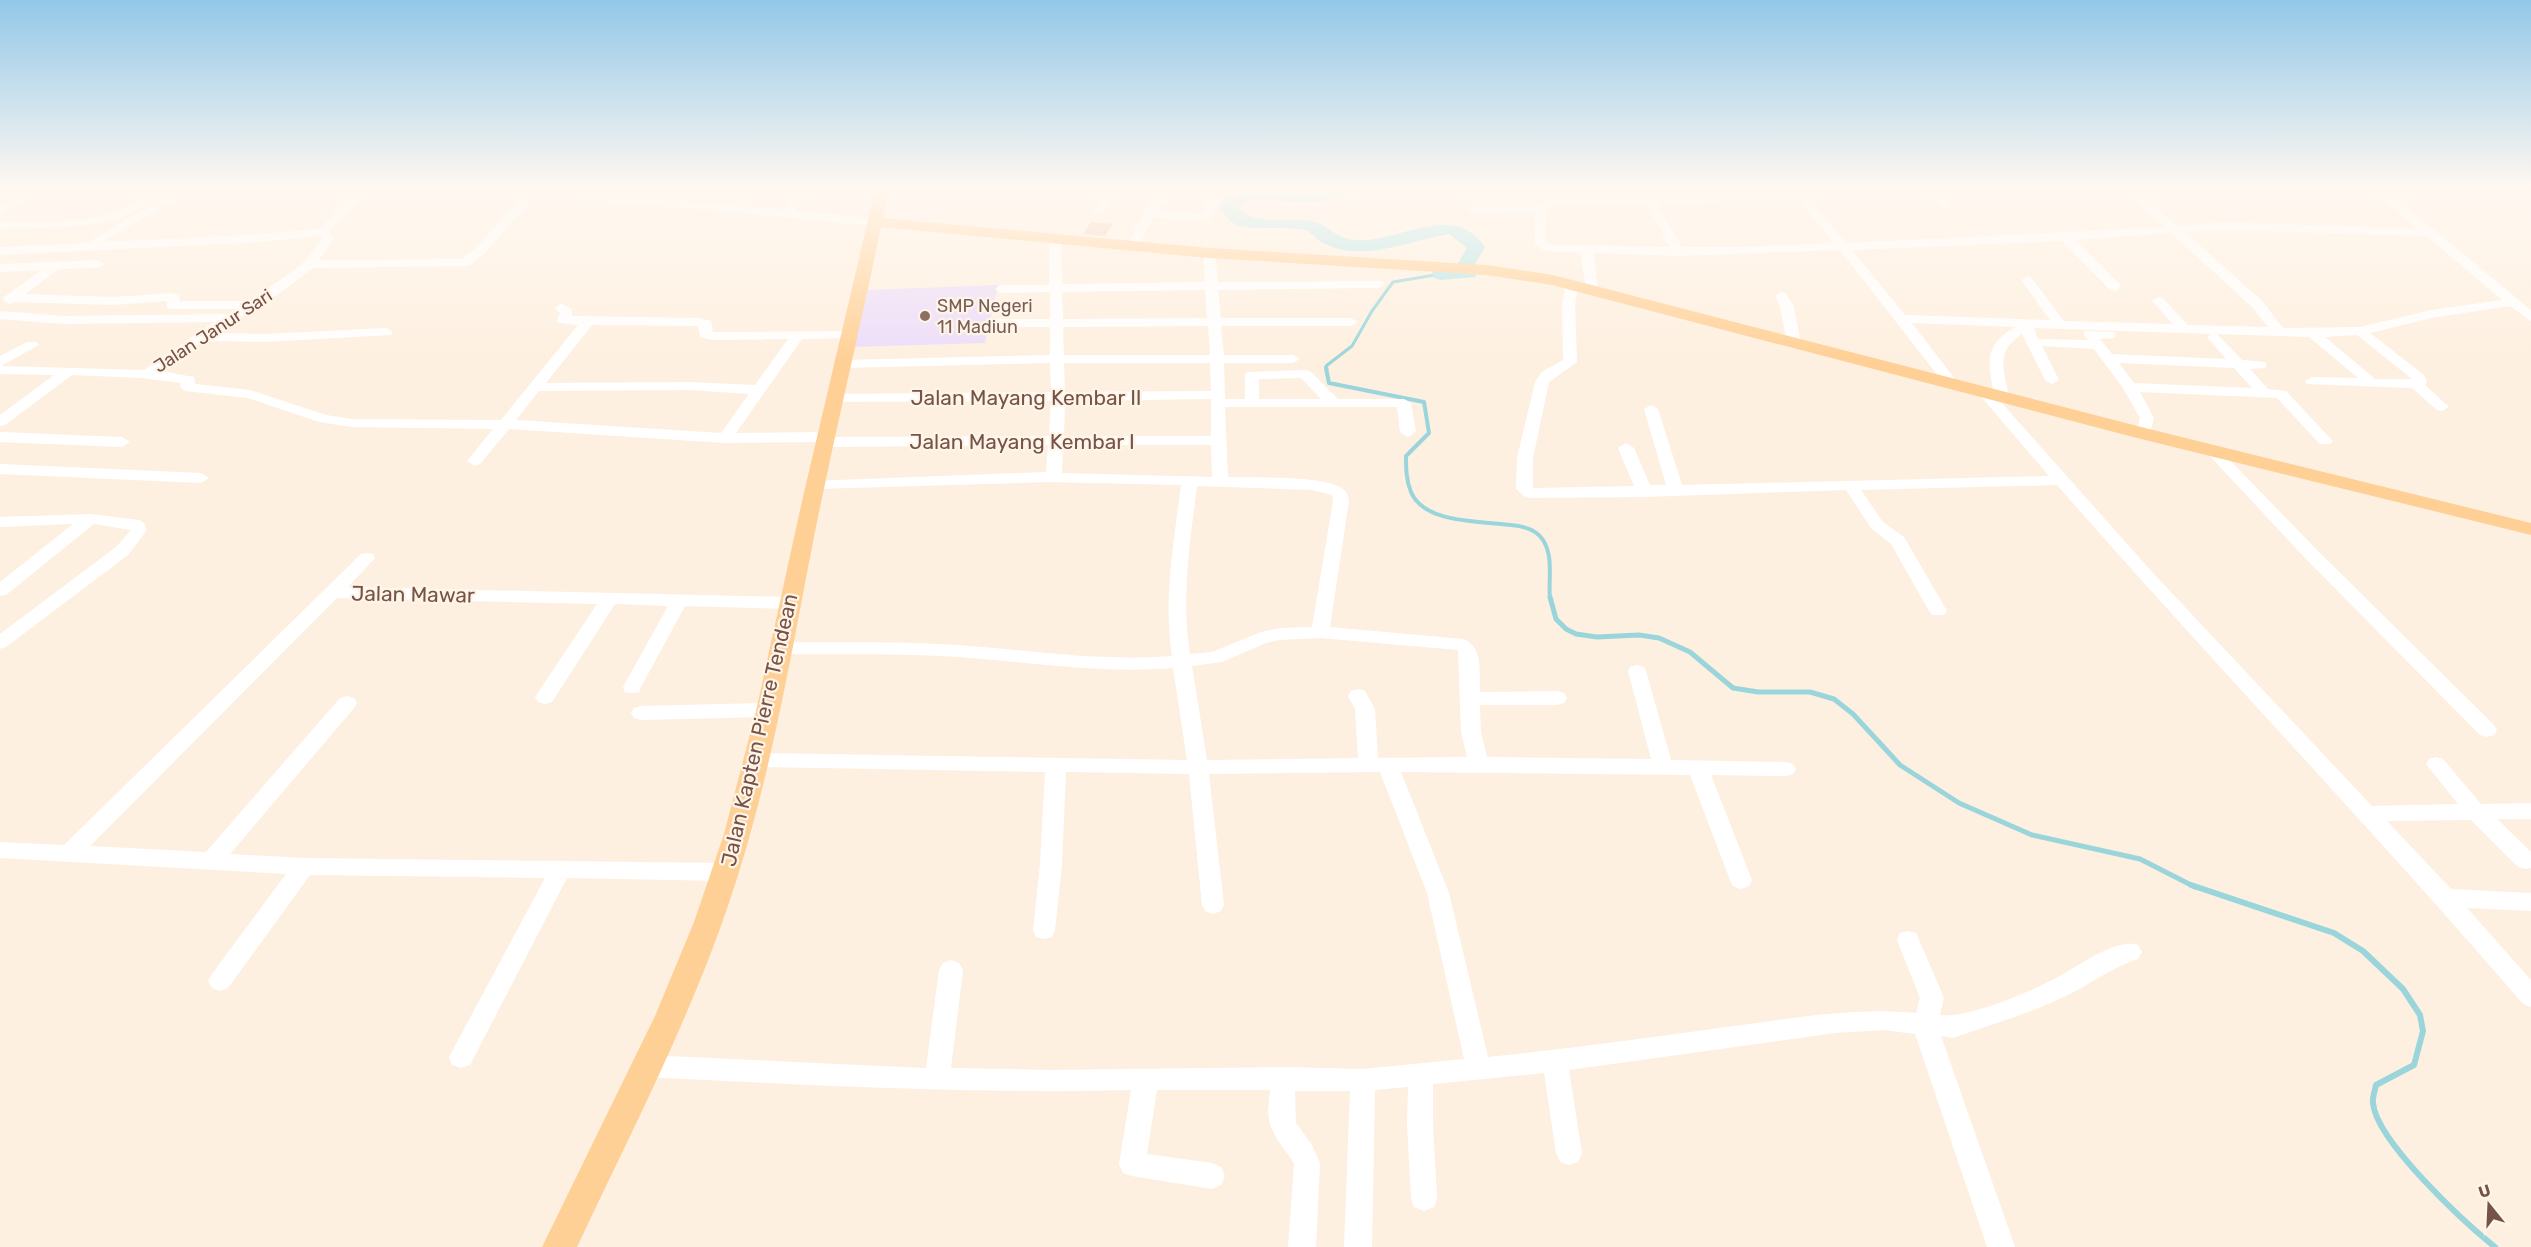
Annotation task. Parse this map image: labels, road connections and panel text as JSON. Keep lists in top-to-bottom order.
{
  "streets": {
    "main road": ["Jalan Kapten Pierre Tendean"],
    "street": [
      "Jalan Janur Sari",
      "Jalan Mayang Kembar II",
      "Jalan Mayang Kembar I",
      "Jalan Mawar"
    ]
  },
  "crossings": [
    ["Jalan Janur Sari", "Jalan Mayang Kembar I"],
    ["Jalan Mayang Kembar II", "Jalan Kapten Pierre Tendean"],
    ["Jalan Mayang Kembar I", "Jalan Kapten Pierre Tendean"],
    ["Jalan Mawar", "Jalan Kapten Pierre Tendean"]
  ],
  "places": ["SMP Negeri 11 Madiun"],
  "north": "top"
}
